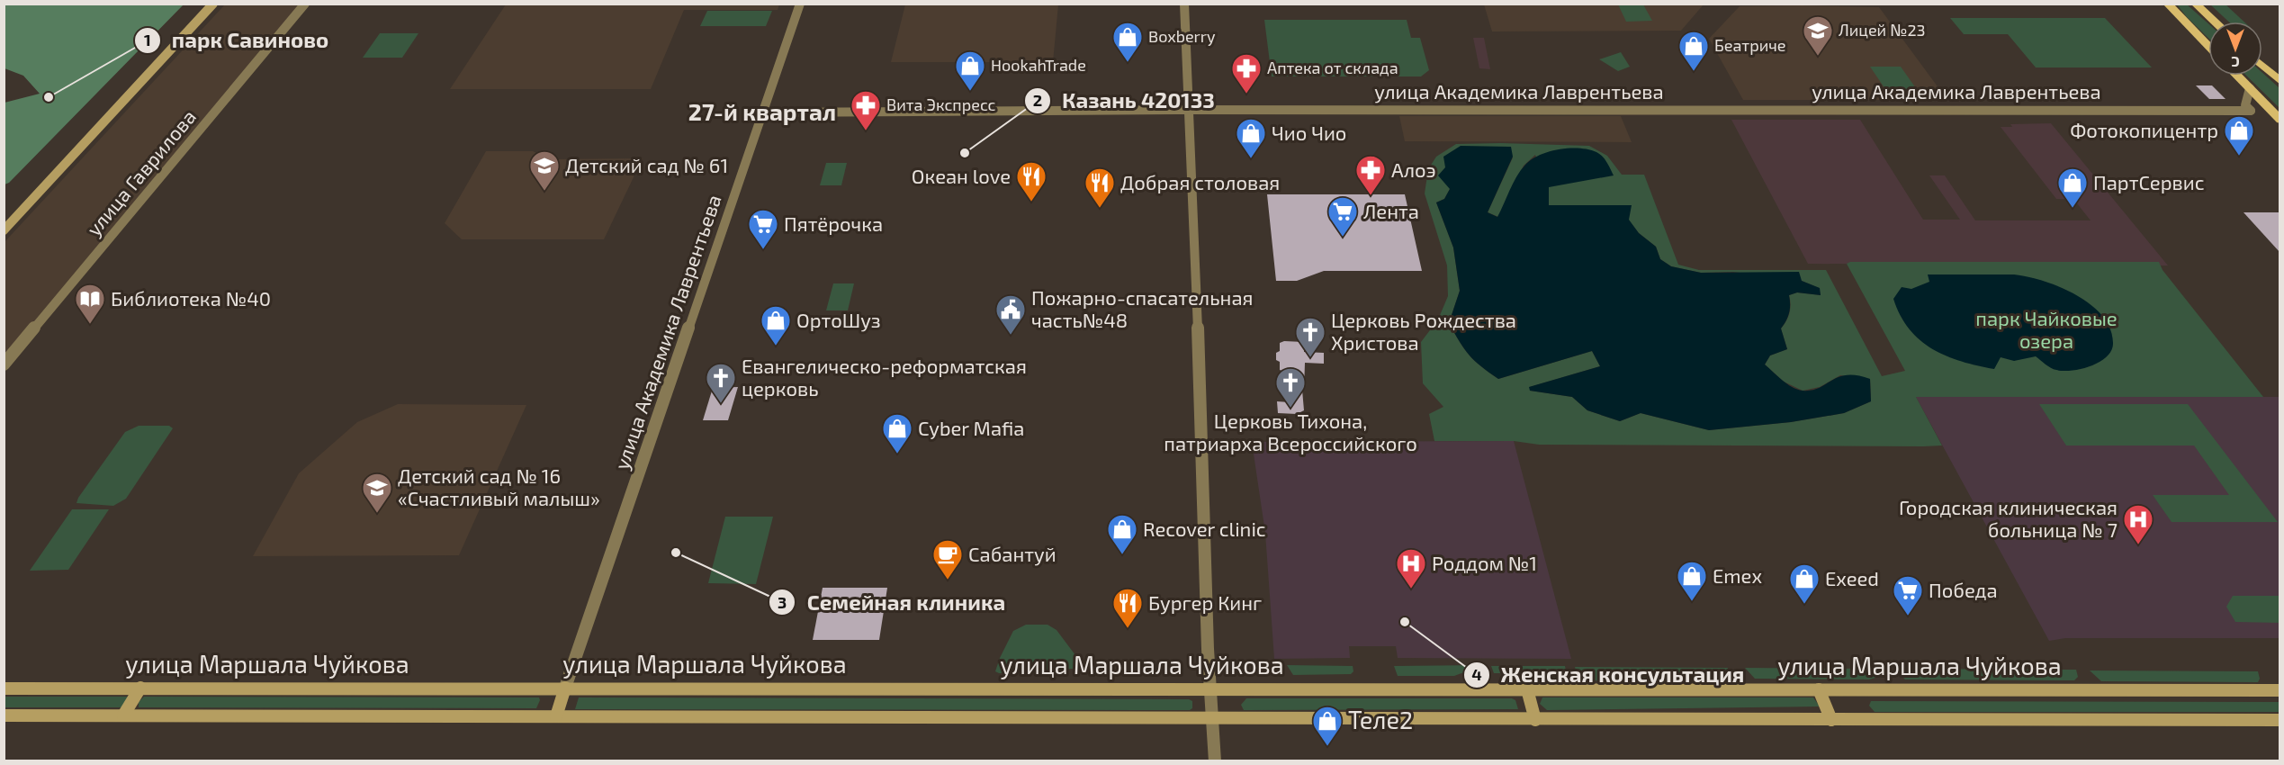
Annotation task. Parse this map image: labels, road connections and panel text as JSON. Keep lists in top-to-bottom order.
{
  "streets": {
    "main road": ["улица Маршала Чуйкова"],
    "street": ["улица Академика Лаврентьева", "улица Гаврилова"]
  },
  "crossings": [
    ["улица Академика Лаврентьева", "улица Маршала Чуйкова"]
  ],
  "districts": ["27-й квартал"],
  "parks": ["парк Чайковые озера"],
  "places": {
    "school or university": ["Лицей №23", "Детский сад № 61", "Детский сад № 16 «Счастливый малыш»"],
    "shop": [
      "Boxberry",
      "Беатриче",
      "HookahTrade",
      "Фотокопицентр",
      "Чио Чио",
      "ПартСервис",
      "ОртоШуз",
      "Cyber Mafia",
      "Recover clinic",
      "Emex",
      "Exeed",
      "Теле2"
    ],
    "pharmacy": ["Аптека от склада", "Вита Экспресс", "Алоэ"],
    "other": [
      "парк Савиново",
      "Казань 420133",
      "Семейная клиника",
      "Женская консультация"
    ],
    "restaurant": ["Океан love", "Добрая столовая", "Бургер Кинг"],
    "supermarket": ["Лента", "Пятёрочка", "Победа"],
    "library": ["Библиотека №40"],
    "public building": ["Пожарно-спасательная часть№48"],
    "church": ["Церковь Рождества Христова", "Евангелическо-реформатская церковь", "Церковь Тихона, патриарха Всероссийского"],
    "hospital": ["Городская клиническая больница № 7", "Роддом №1"],
    "cafe": ["Сабантуй"]
  },
  "north": "bottom"
}
